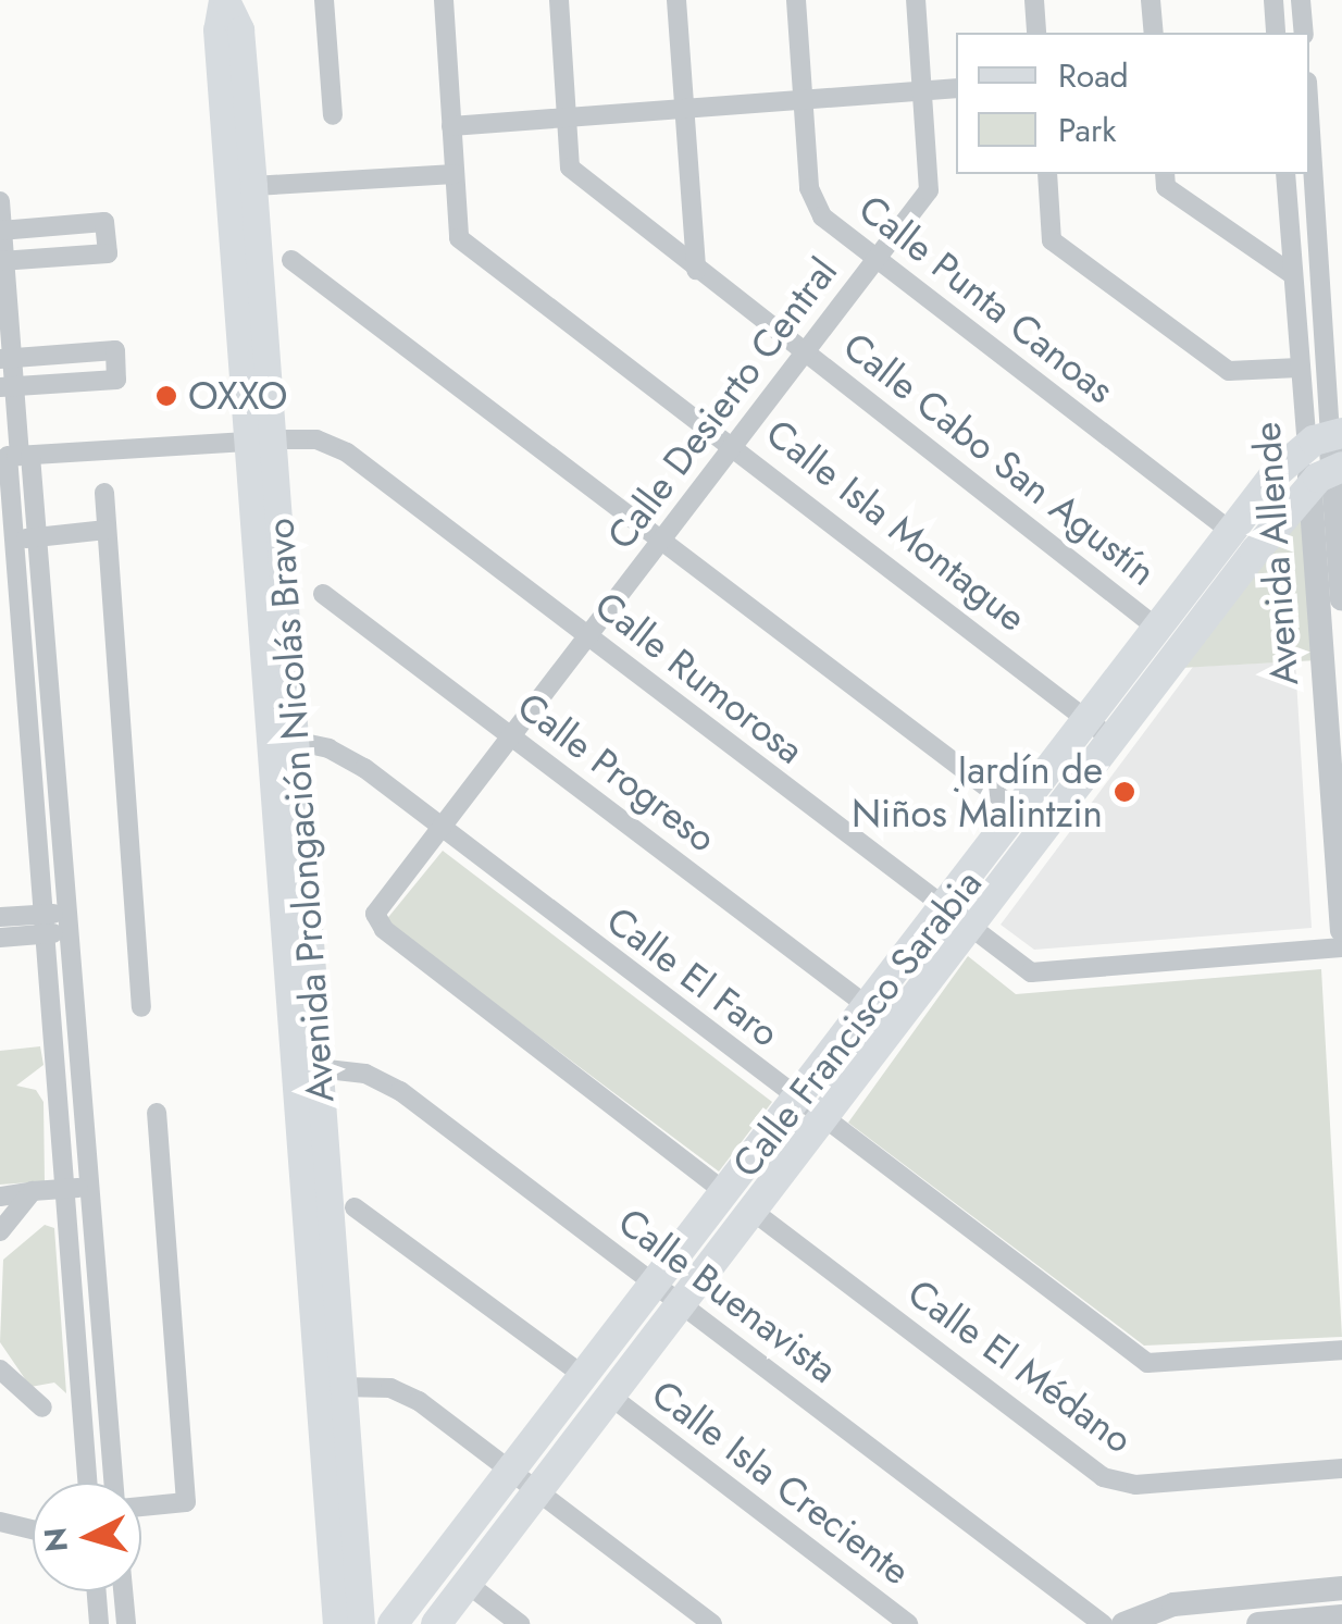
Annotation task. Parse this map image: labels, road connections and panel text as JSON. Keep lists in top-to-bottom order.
{
  "streets": {
    "main road": ["Avenida Prolongación Nicolás Bravo", "Calle Francisco Sarabia"],
    "street": [
      "Calle Punta Canoas",
      "Calle Desierto Central",
      "Calle Cabo San Agustín",
      "Calle Isla Montague",
      "Avenida Allende",
      "Calle Rumorosa",
      "Calle Progreso",
      "Calle El Faro",
      "Calle Buenavista",
      "Calle El Médano",
      "Calle Isla Creciente"
    ]
  },
  "crossings": [
    ["Calle Punta Canoas", "Calle Desierto Central"],
    ["Calle Punta Canoas", "Calle Francisco Sarabia"],
    ["Calle Desierto Central", "Calle Cabo San Agustín"],
    ["Calle Desierto Central", "Calle Isla Montague"],
    ["Calle Desierto Central", "Calle Rumorosa"],
    ["Calle Desierto Central", "Calle Progreso"],
    ["Calle Desierto Central", "Calle El Faro"],
    ["Calle Desierto Central", "Calle Francisco Sarabia"],
    ["Calle Cabo San Agustín", "Calle Francisco Sarabia"],
    ["Calle Isla Montague", "Calle Francisco Sarabia"],
    ["Avenida Allende", "Calle Francisco Sarabia"],
    ["Calle Rumorosa", "Avenida Prolongación Nicolás Bravo"],
    ["Calle Rumorosa", "Calle Francisco Sarabia"],
    ["Calle Progreso", "Calle Francisco Sarabia"],
    ["Avenida Prolongación Nicolás Bravo", "Calle El Faro"],
    ["Avenida Prolongación Nicolás Bravo", "Calle Buenavista"],
    ["Calle El Faro", "Calle Francisco Sarabia"],
    ["Calle Francisco Sarabia", "Calle Buenavista"],
    ["Calle Francisco Sarabia", "Calle El Médano"],
    ["Calle Francisco Sarabia", "Calle Isla Creciente"]
  ],
  "places": ["OXXO", "Jardín de Niños Malintzin"],
  "legend": ["Road", "Park"],
  "north": "left"
}
